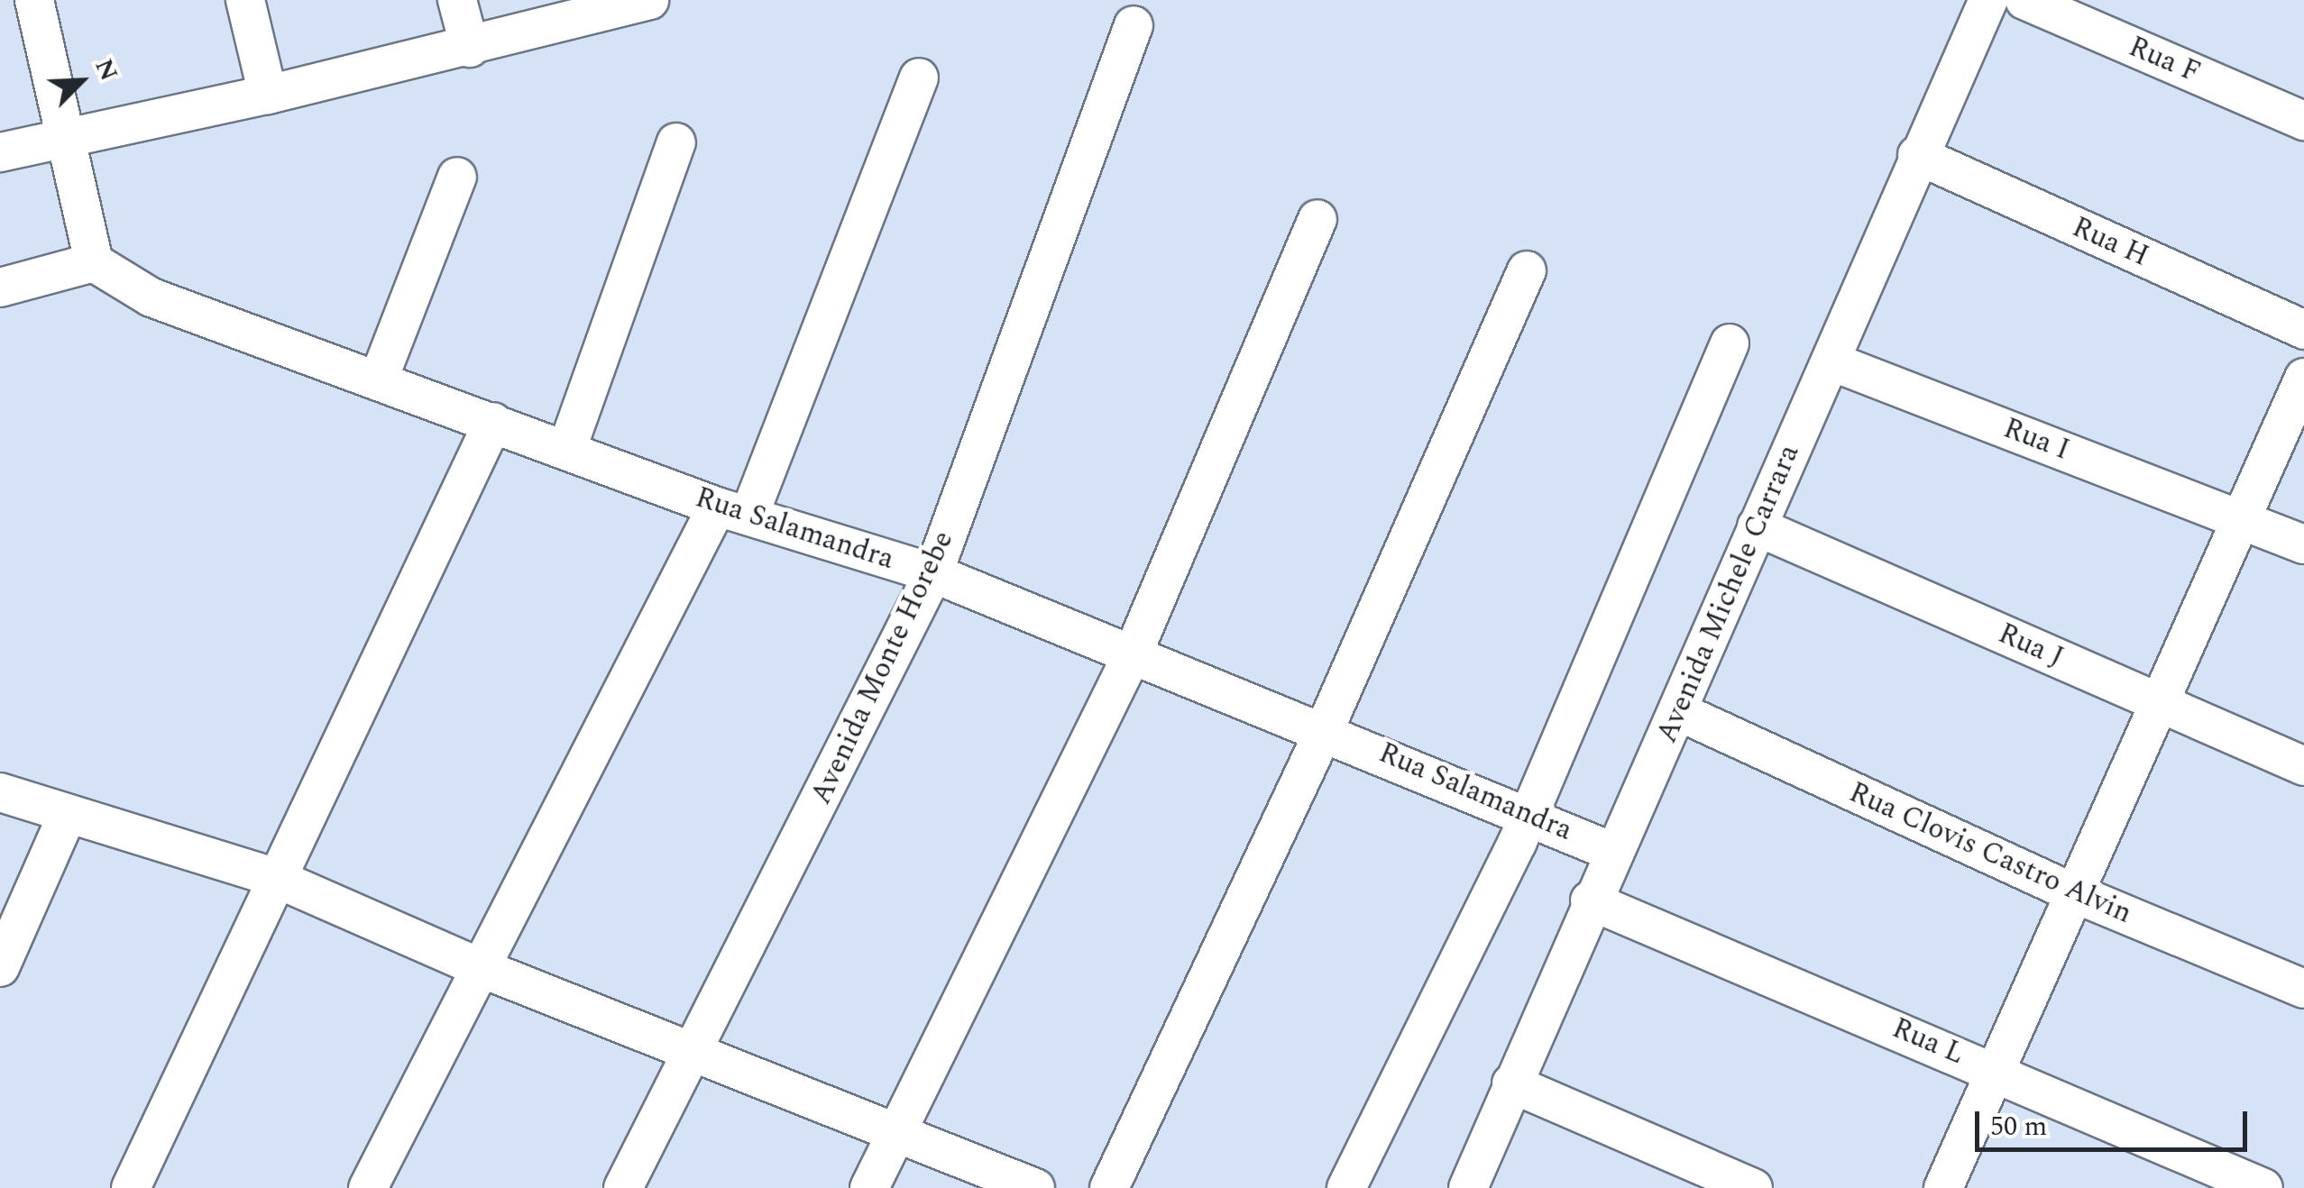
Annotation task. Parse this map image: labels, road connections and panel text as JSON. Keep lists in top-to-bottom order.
{
  "streets": {
    "street": [
      "Rua F",
      "Rua H",
      "Rua I",
      "Rua Salamandra",
      "Avenida Michele Carrara",
      "Rua J",
      "Avenida Monte Horebe",
      "Rua Clovis Castro Alvin",
      "Rua L"
    ]
  },
  "crossings": [
    ["Rua H", "Avenida Michele Carrara"],
    ["Rua I", "Avenida Michele Carrara"],
    ["Rua Salamandra", "Avenida Michele Carrara"],
    ["Rua Salamandra", "Avenida Monte Horebe"],
    ["Avenida Michele Carrara", "Rua J"],
    ["Avenida Michele Carrara", "Rua Clovis Castro Alvin"],
    ["Avenida Michele Carrara", "Rua L"]
  ],
  "scale_bar": "50 m",
  "north": "top right"
}
